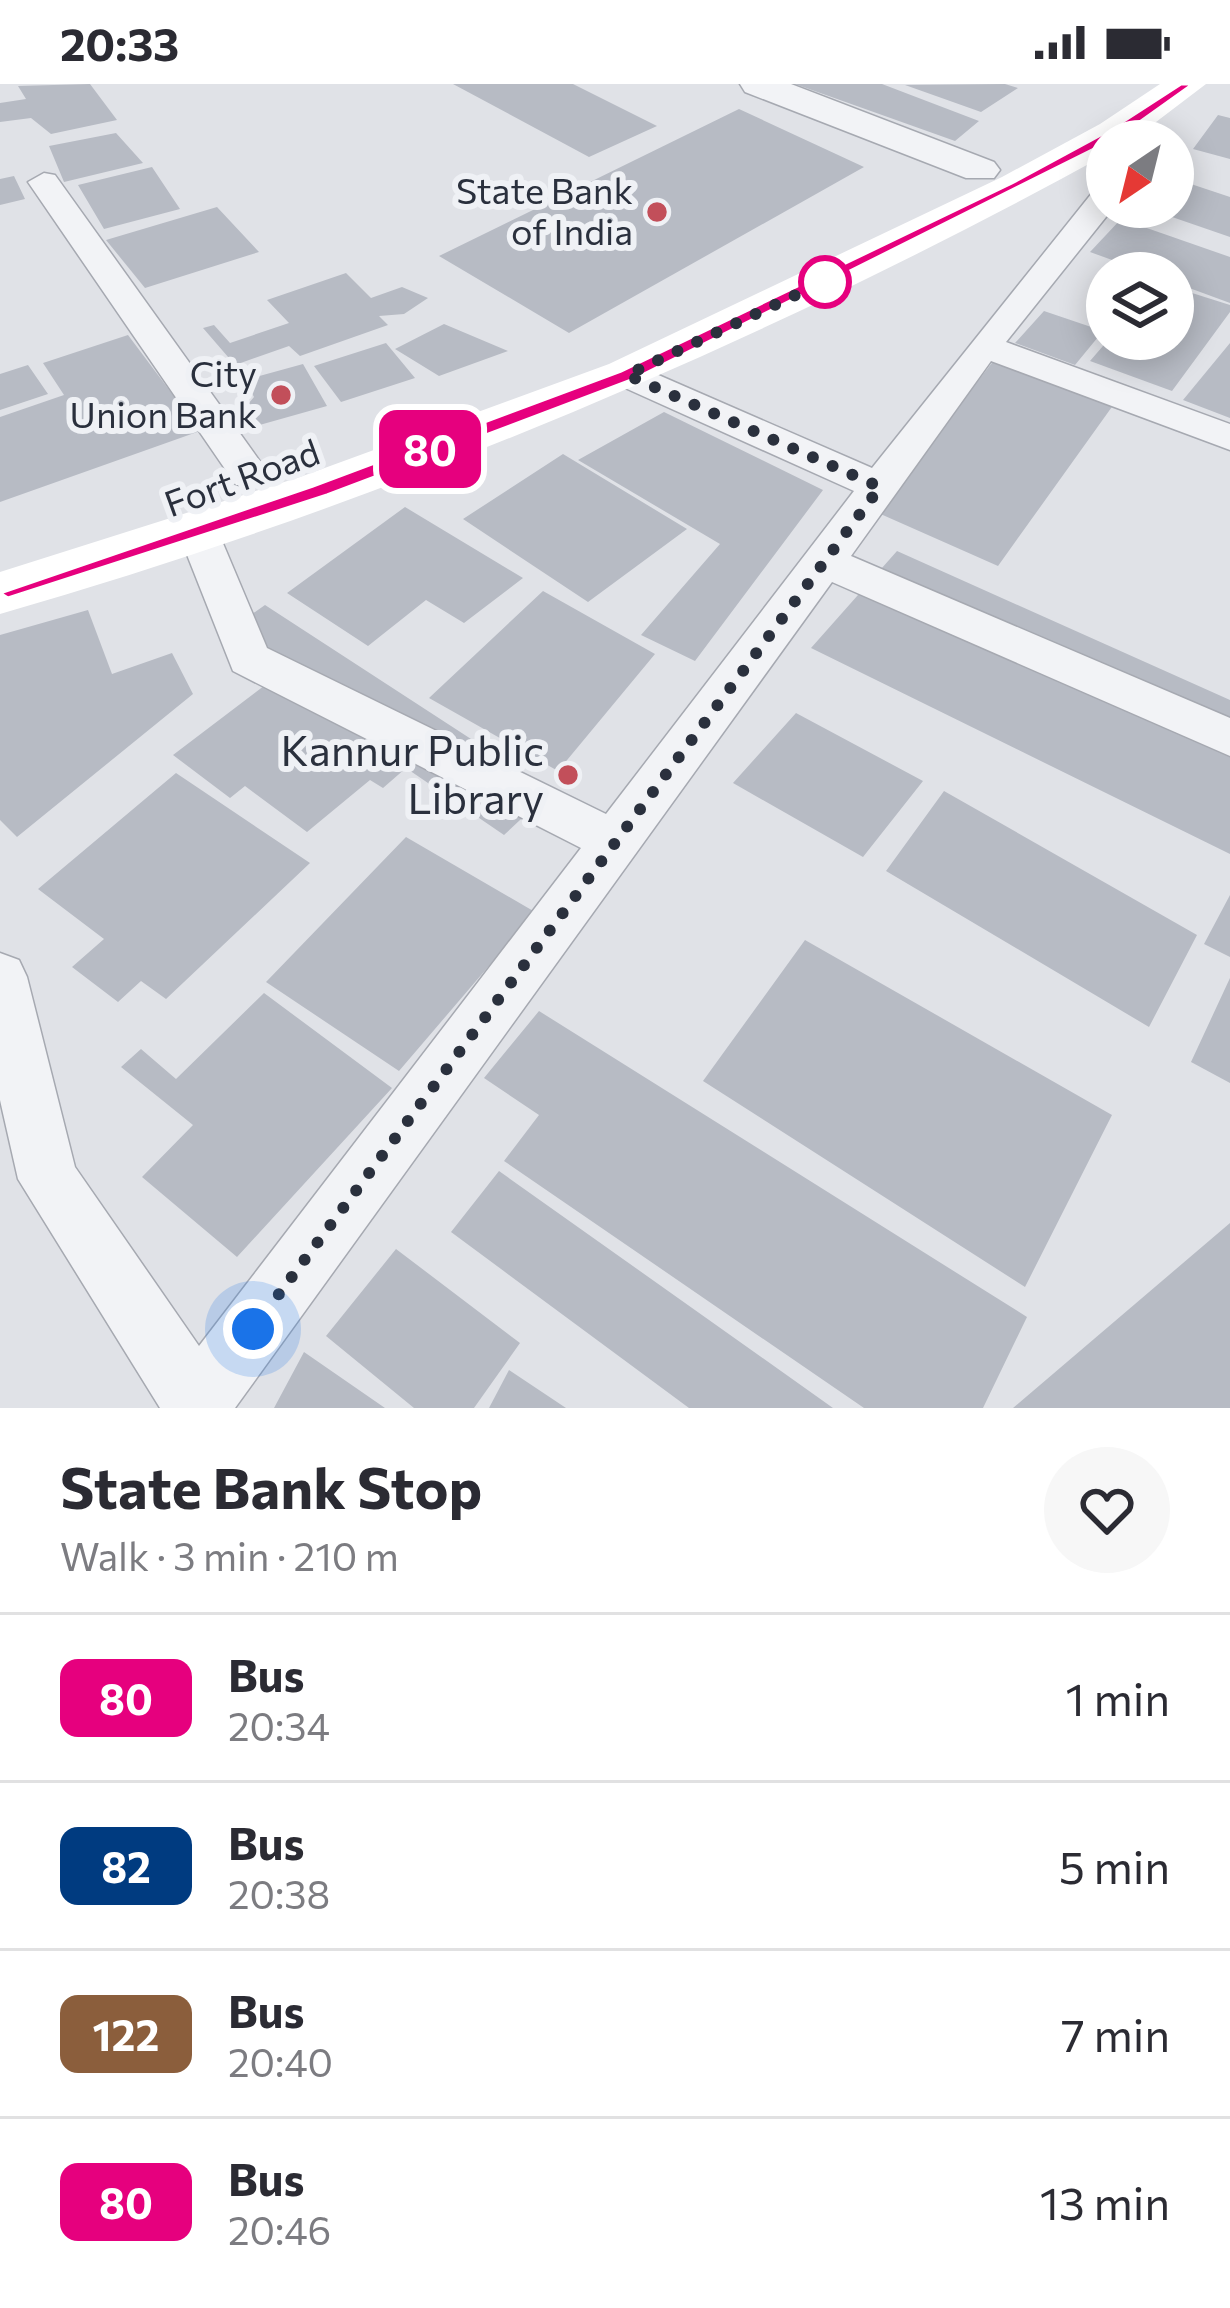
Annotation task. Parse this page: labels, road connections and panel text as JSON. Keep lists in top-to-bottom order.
{
  "streets": {
    "main road": ["Fort Road"]
  },
  "places": ["State Bank of India", "City Union Bank", "Kannur Public Library"],
  "lines": ["bus line 80"],
  "north": "bottom left",
  "page": {
    "status": "20:33",
    "on_map": "80",
    "heading": ["State Bank Stop", "Walk · 3 min · 210 m"],
    "list": [
      {
        "mark": "80",
        "name": "Bus",
        "note": "20:34",
        "value": "1 min"
      },
      {
        "mark": "82",
        "name": "Bus",
        "note": "20:38",
        "value": "5 min"
      },
      {
        "mark": "122",
        "name": "Bus",
        "note": "20:40",
        "value": "7 min"
      },
      {
        "mark": "80",
        "name": "Bus",
        "note": "20:46",
        "value": "13 min"
      }
    ]
  }
}
